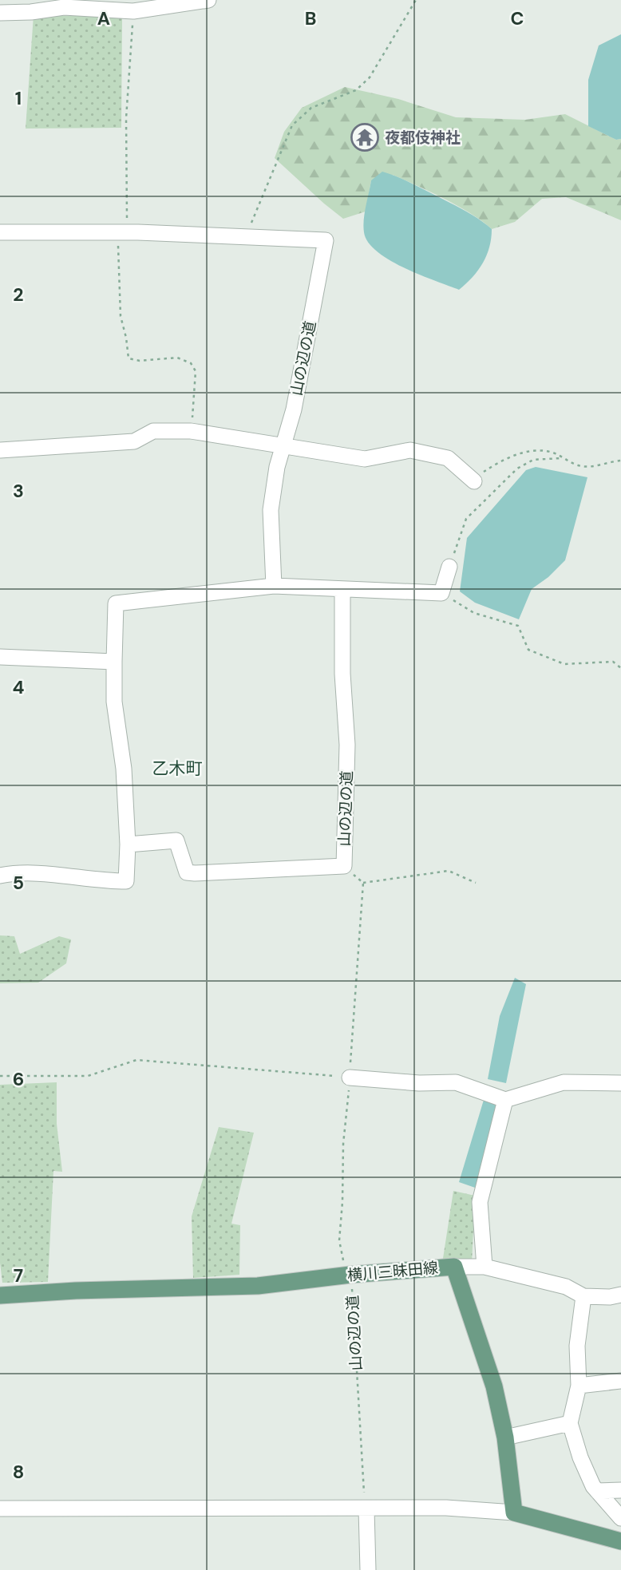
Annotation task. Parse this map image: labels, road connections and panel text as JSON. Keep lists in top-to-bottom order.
{
  "streets": {
    "main road": ["横川三昧田線"],
    "street": ["山の辺の道"]
  },
  "crossings": [
    ["山の辺の道", "横川三昧田線"]
  ],
  "districts": ["乙木町"],
  "places": {
    "temple": ["夜都伎神社"]
  },
  "grid": {
    "columns": ["A", "B", "C"],
    "rows": [
      "1",
      "2",
      "3",
      "4",
      "5",
      "6",
      "7",
      "8"
    ]
  }
}
